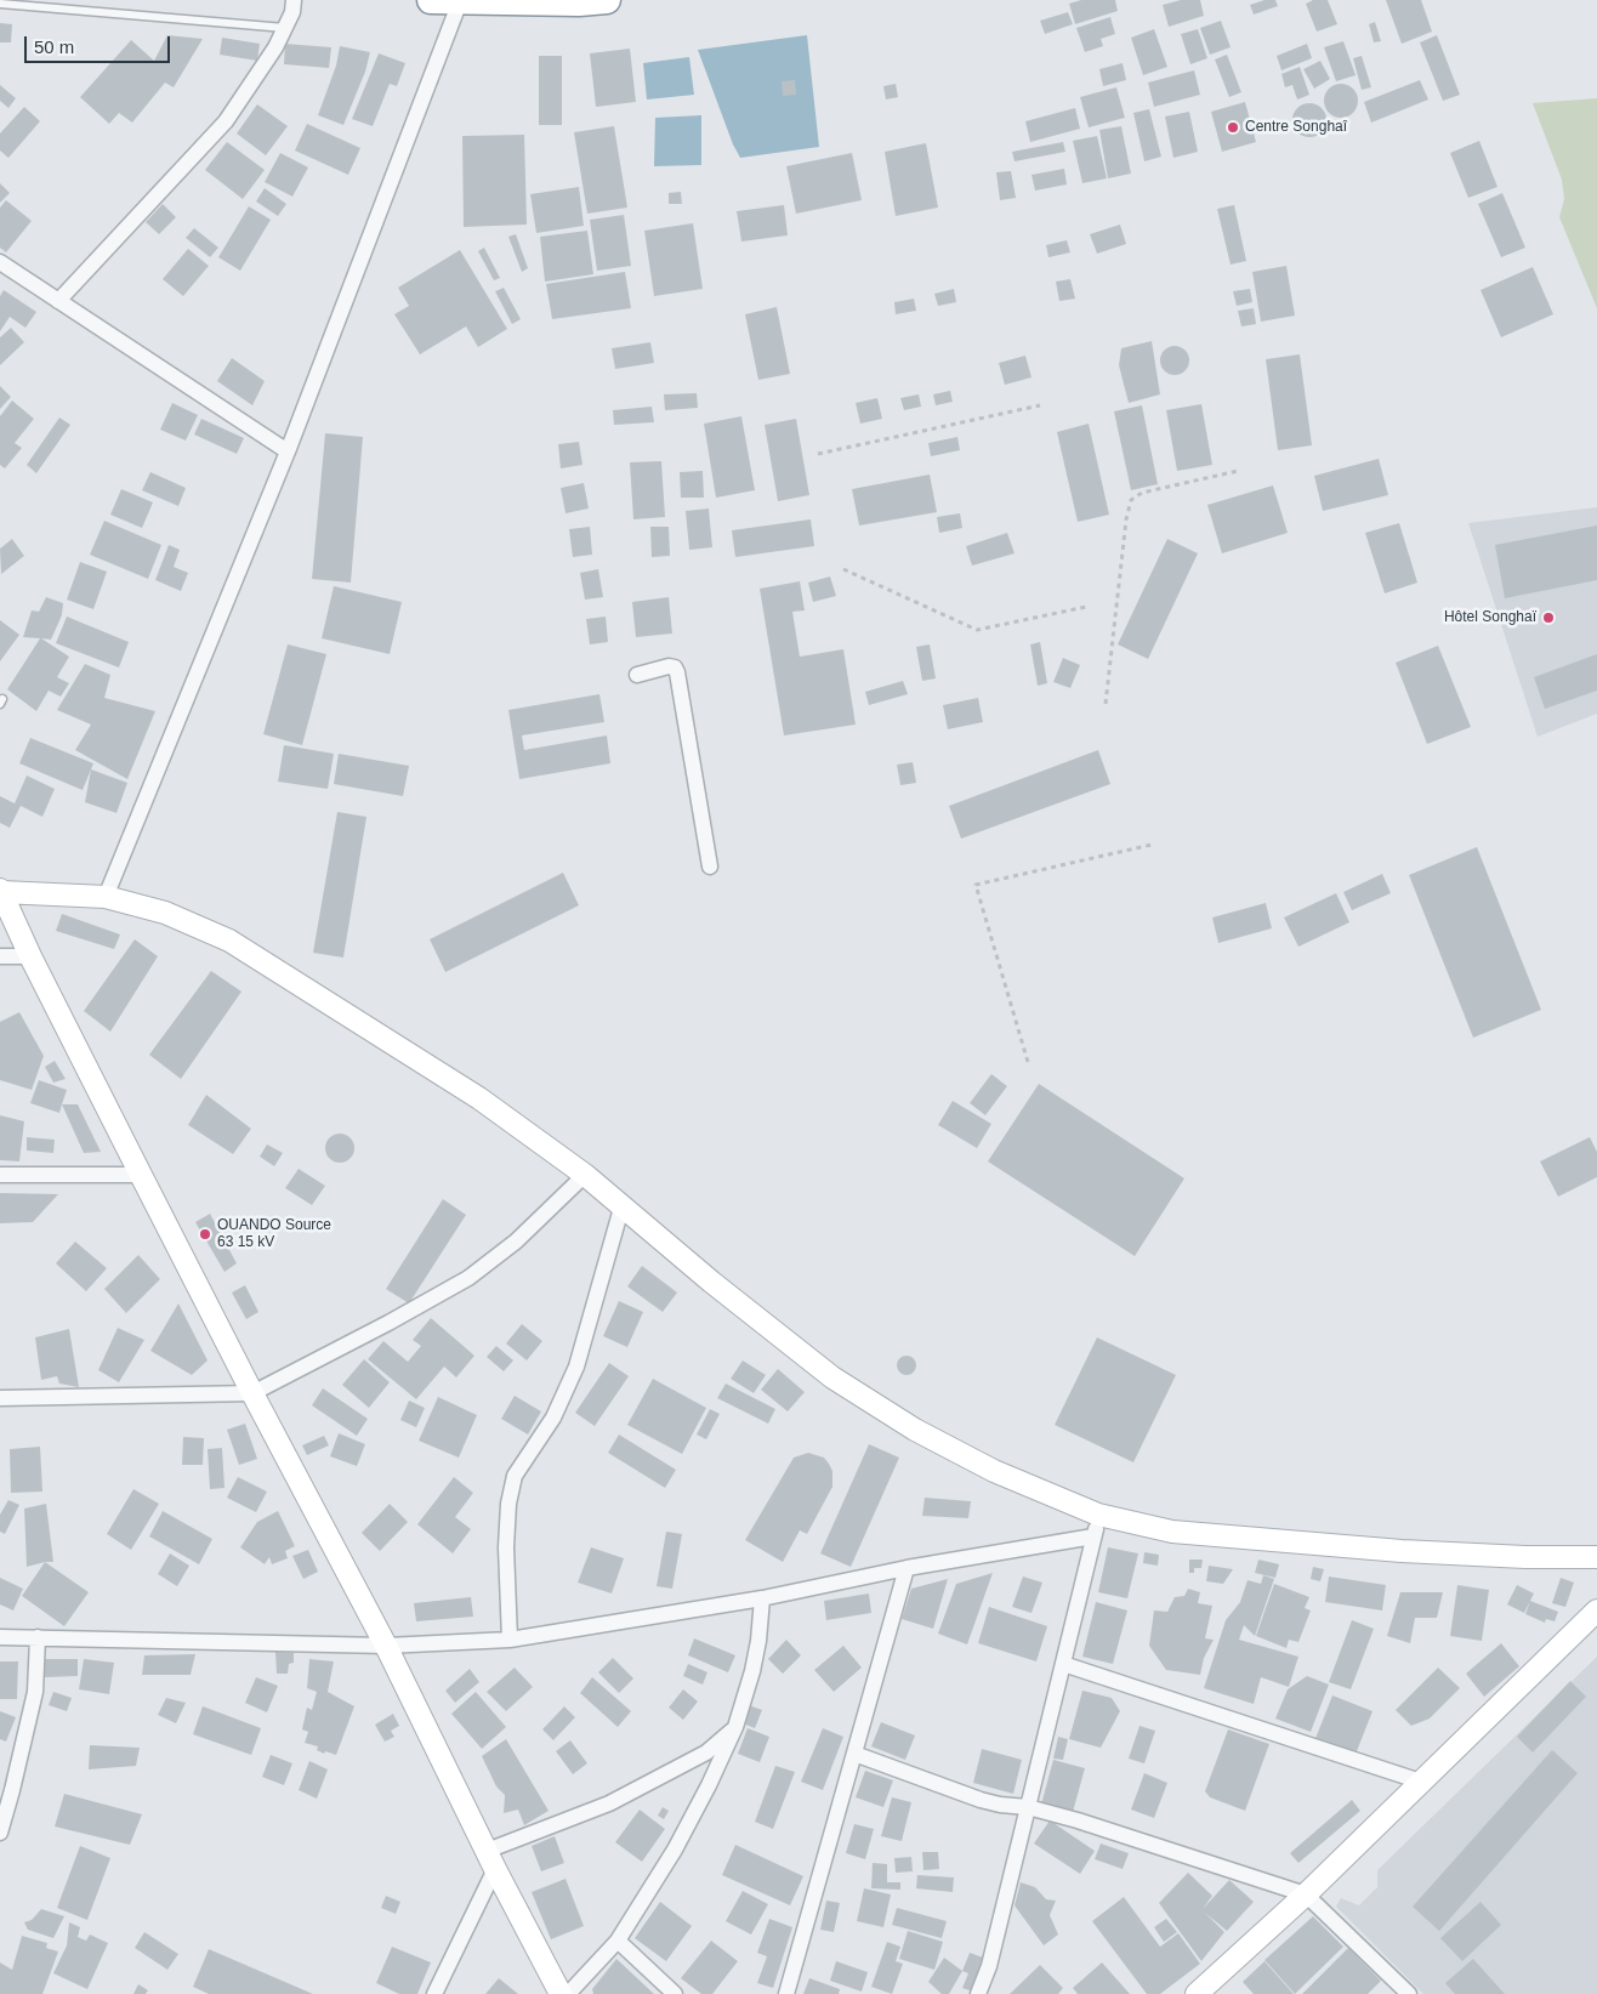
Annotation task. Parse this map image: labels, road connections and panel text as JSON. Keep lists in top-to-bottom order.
{
  "places": ["Centre Songhaî", "Hôtel Songhaï", "OUANDO Source 63 15 kV"],
  "scale_bar": "50 m"
}
